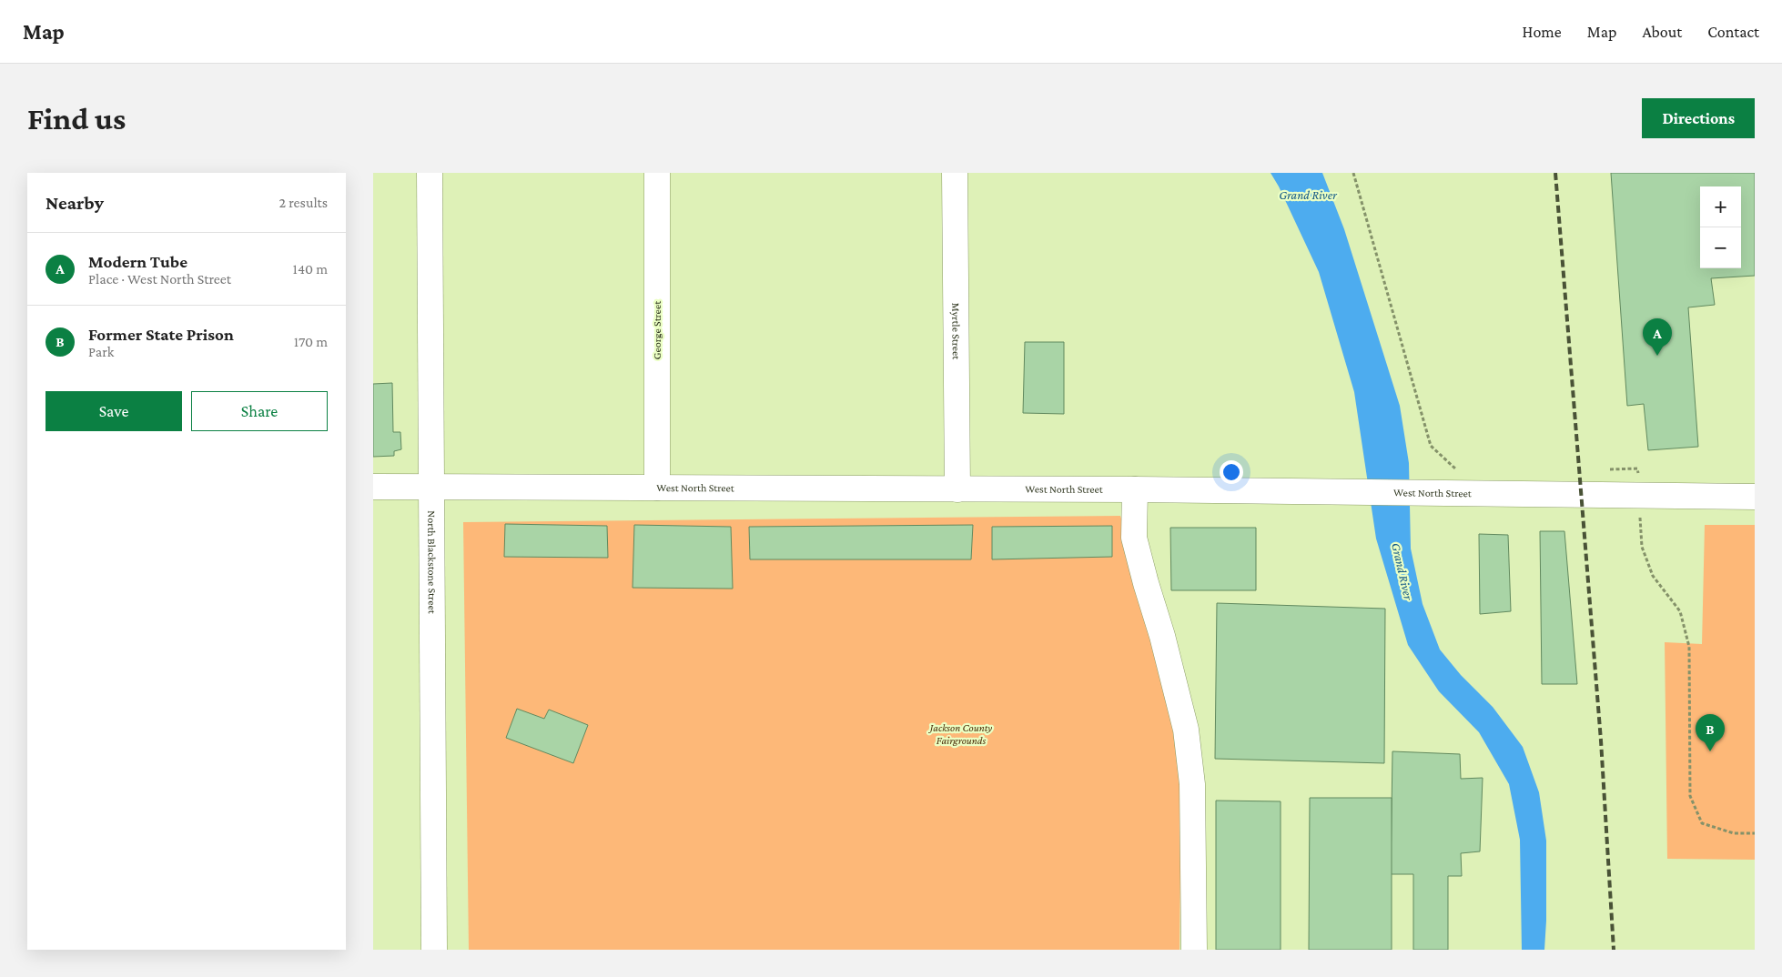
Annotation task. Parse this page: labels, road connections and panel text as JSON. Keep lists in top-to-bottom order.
{
  "streets": {
    "street": [
      "George Street",
      "Myrtle Street",
      "West North Street",
      "North Blackstone Street"
    ]
  },
  "crossings": [
    ["George Street", "West North Street"],
    ["Myrtle Street", "West North Street"],
    ["West North Street", "North Blackstone Street"]
  ],
  "water": ["Grand River"],
  "parks": ["Jackson County Fairgrounds"],
  "page": {
    "header": "Map",
    "nav": [
      "Home",
      "Map",
      "About",
      "Contact"
    ],
    "buttons": [
      "Directions",
      ["Save", "Share"]
    ],
    "title": "Find us",
    "heading": ["Nearby", "2 results"],
    "map_buttons": ["+", "−"],
    "list": [
      {
        "mark": "A",
        "name": "Modern Tube",
        "note": "Place · West North Street",
        "value": "140 m"
      },
      {
        "mark": "B",
        "name": "Former State Prison",
        "note": "Park",
        "value": "170 m"
      }
    ],
    "pins": ["A", "B"]
  }
}
